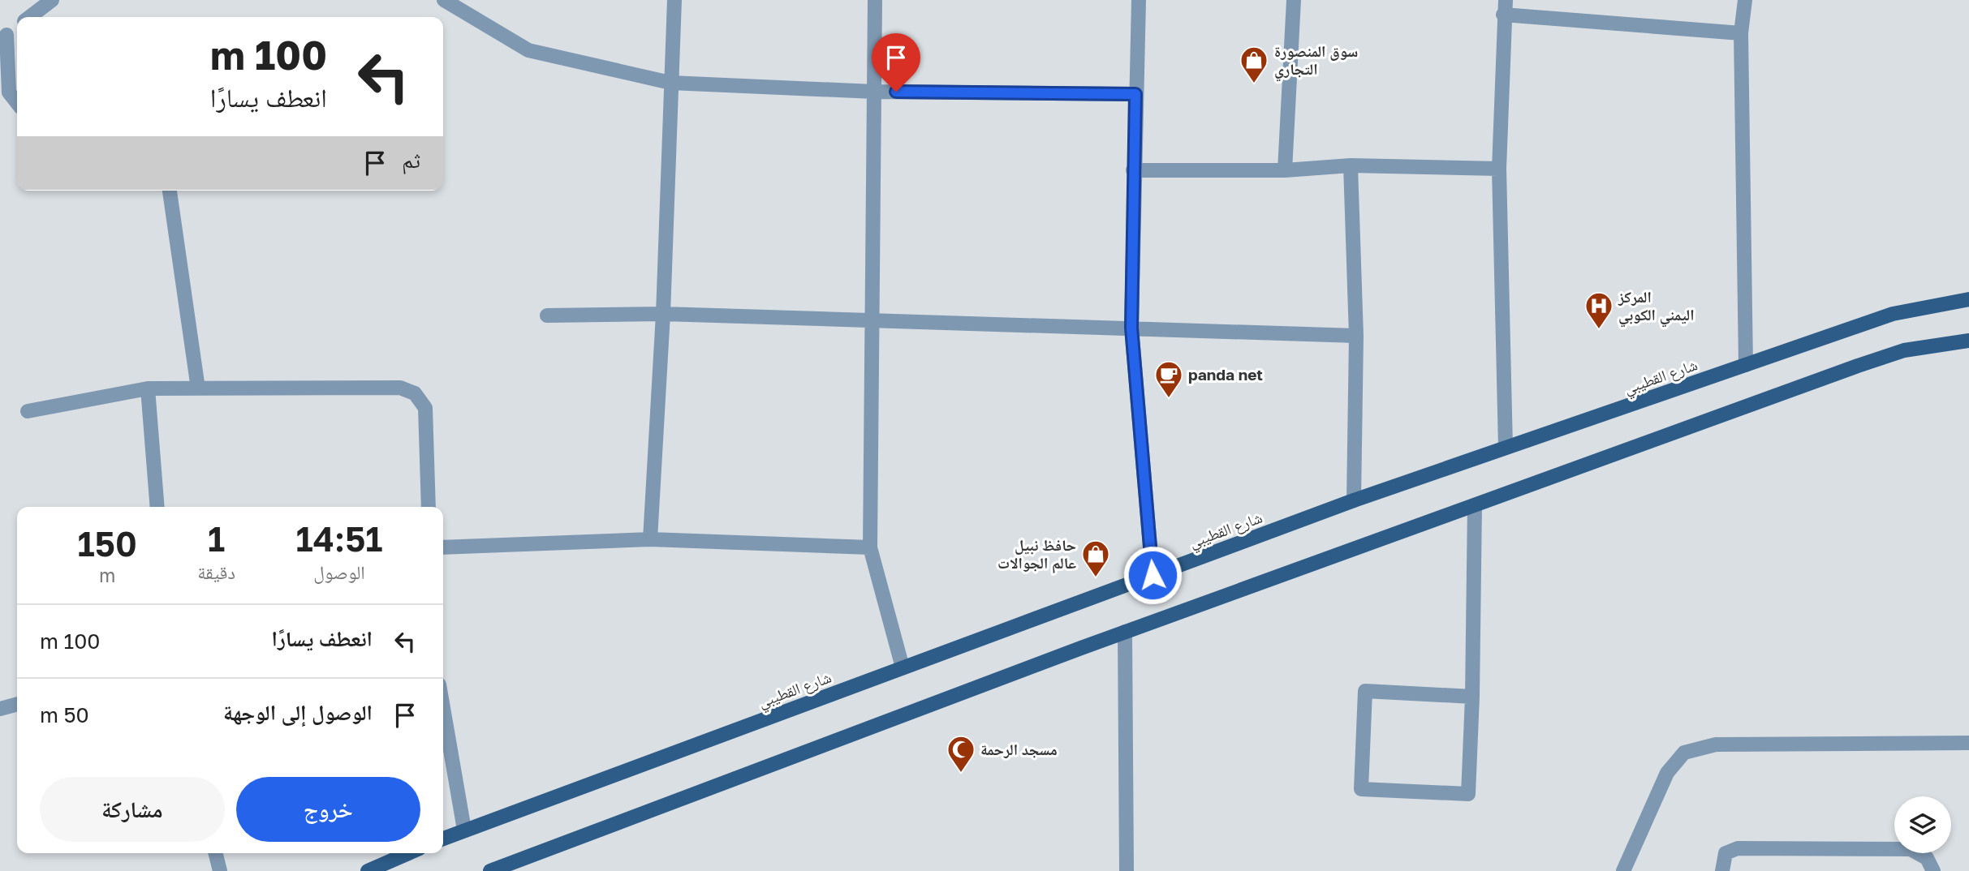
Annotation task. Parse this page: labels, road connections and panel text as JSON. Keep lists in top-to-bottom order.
{
  "streets": {
    "main road": ["شارع القطيبي"]
  },
  "places": {
    "shop": ["سوق المنصورة التجاري", "حافظ نبيل عالم الجوالات"],
    "hospital": ["المركز اليمني الكوبي"],
    "cafe": ["panda net"],
    "mosque": ["مسجد الرحمة"]
  },
  "page": {
    "turn": ["100 m", "انعطف يسارًا"],
    "then": "ثم",
    "eta": [
      "14:51",
      "الوصول",
      "1",
      "دقيقة",
      "150",
      "m"
    ],
    "list": [
      {
        "name": "انعطف يسارًا",
        "value": "100 m"
      },
      {
        "name": "الوصول إلى الوجهة",
        "value": "50 m"
      }
    ],
    "buttons": ["خروج", "مشاركة"]
  }
}
